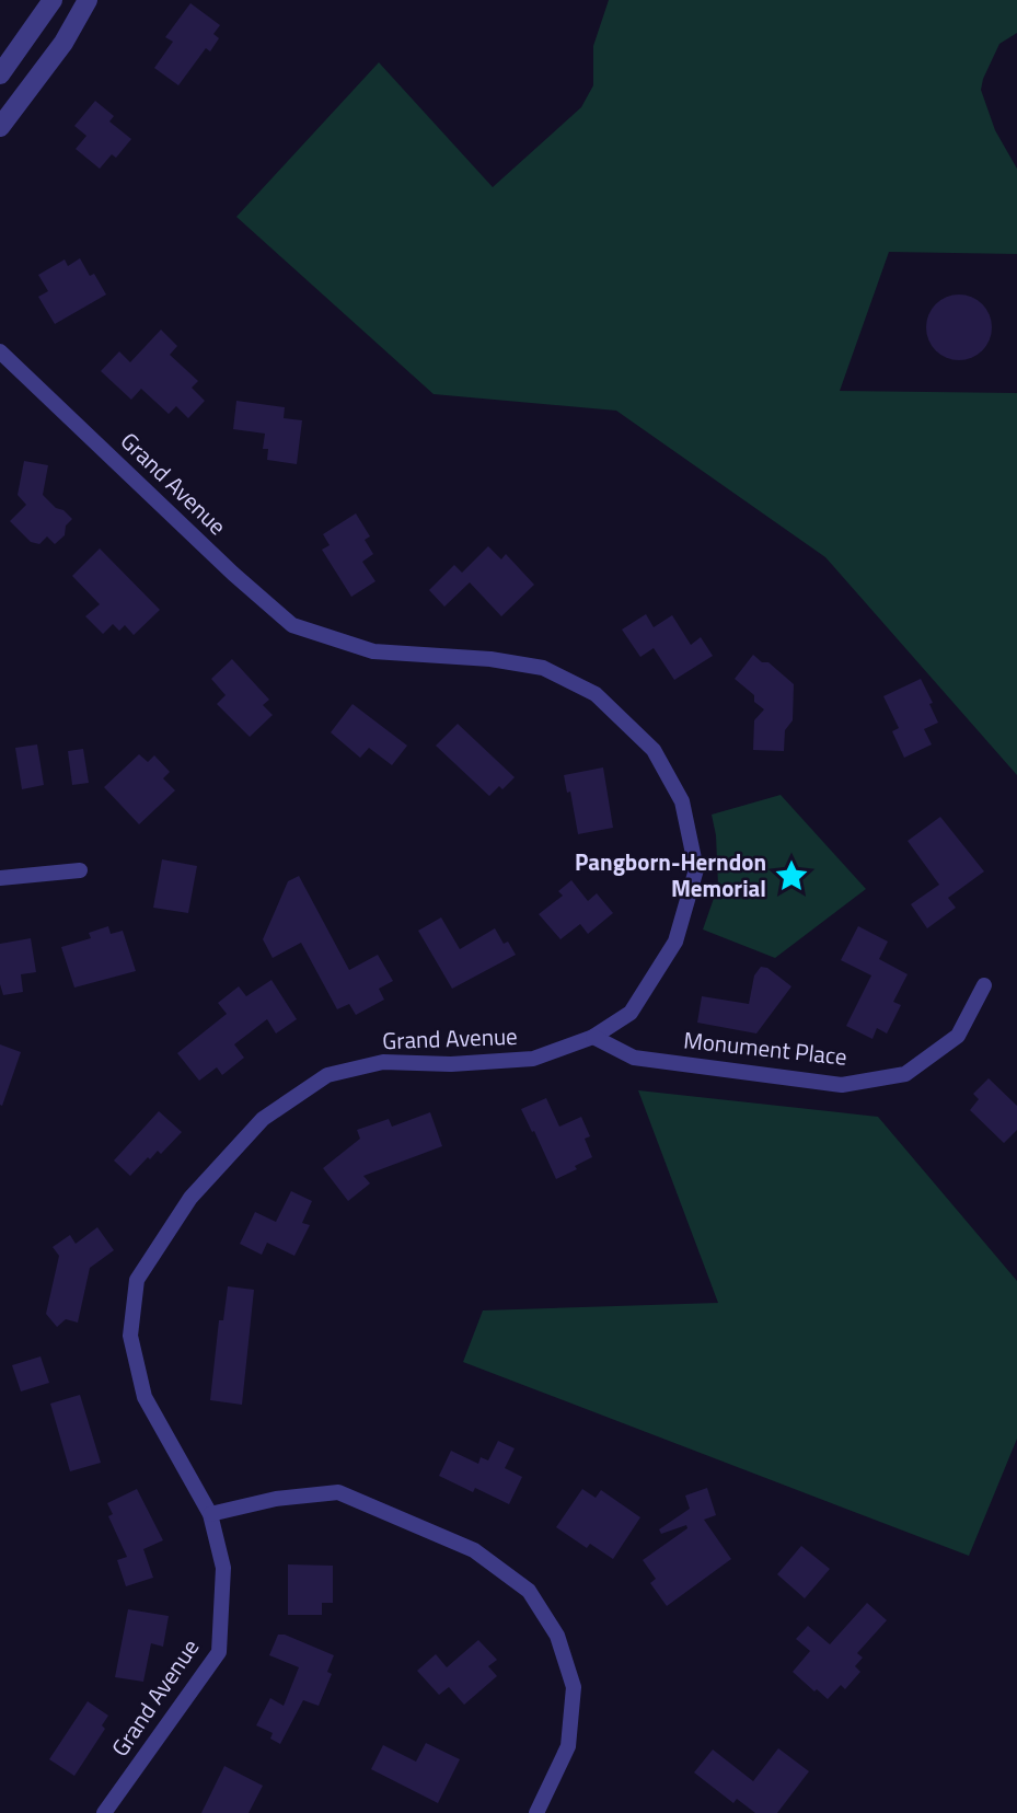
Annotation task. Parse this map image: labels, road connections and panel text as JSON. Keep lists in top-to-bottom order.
{
  "streets": {
    "street": ["Grand Avenue", "Monument Place"]
  },
  "crossings": [
    ["Grand Avenue", "Monument Place"]
  ],
  "places": {
    "place": ["Pangborn-Herndon Memorial"]
  }
}
